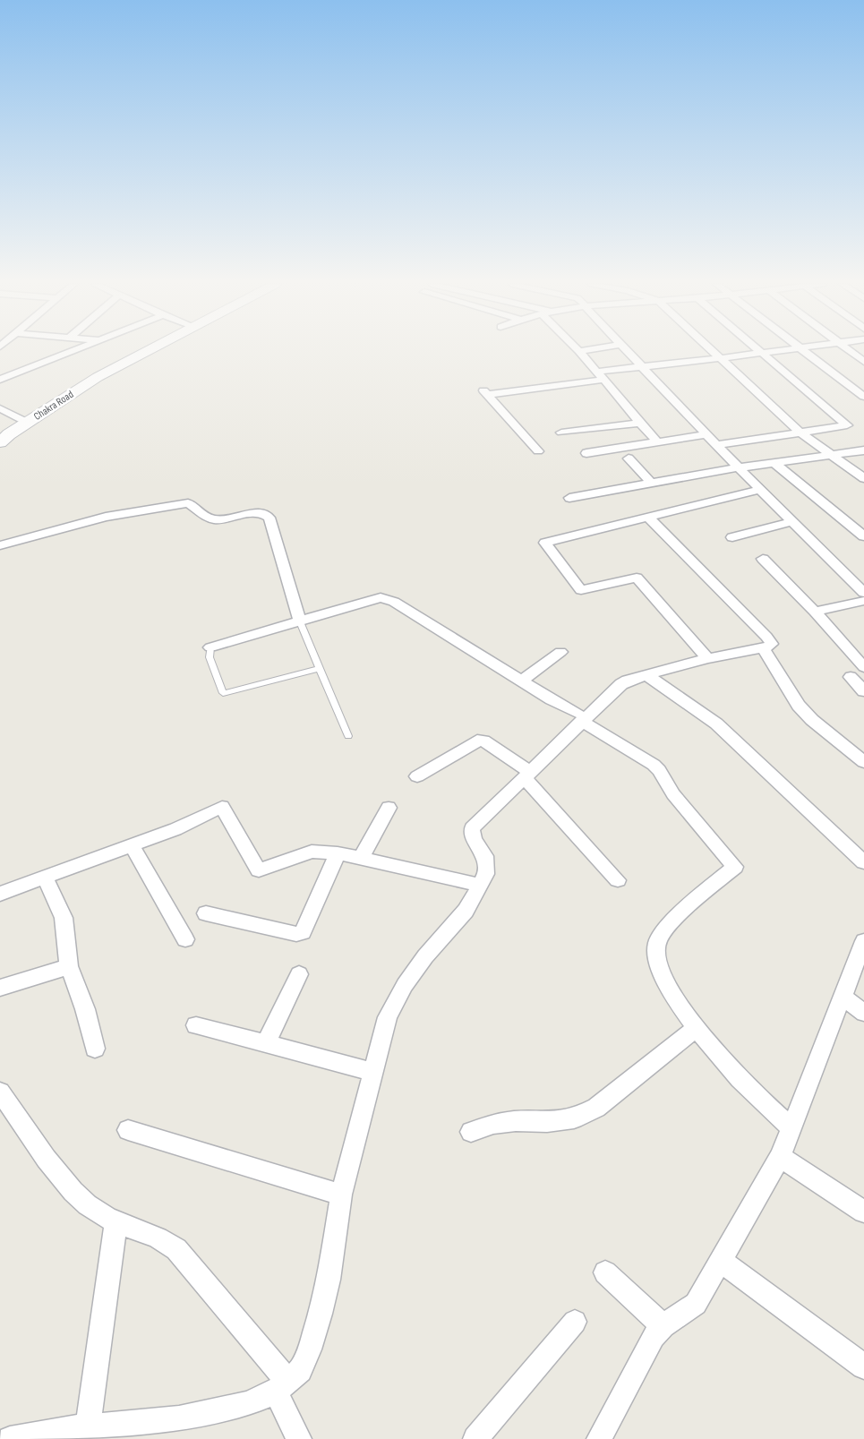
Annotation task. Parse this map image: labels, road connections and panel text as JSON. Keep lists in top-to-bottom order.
{
  "streets": {
    "main road": ["Chakra Road"]
  }
}
